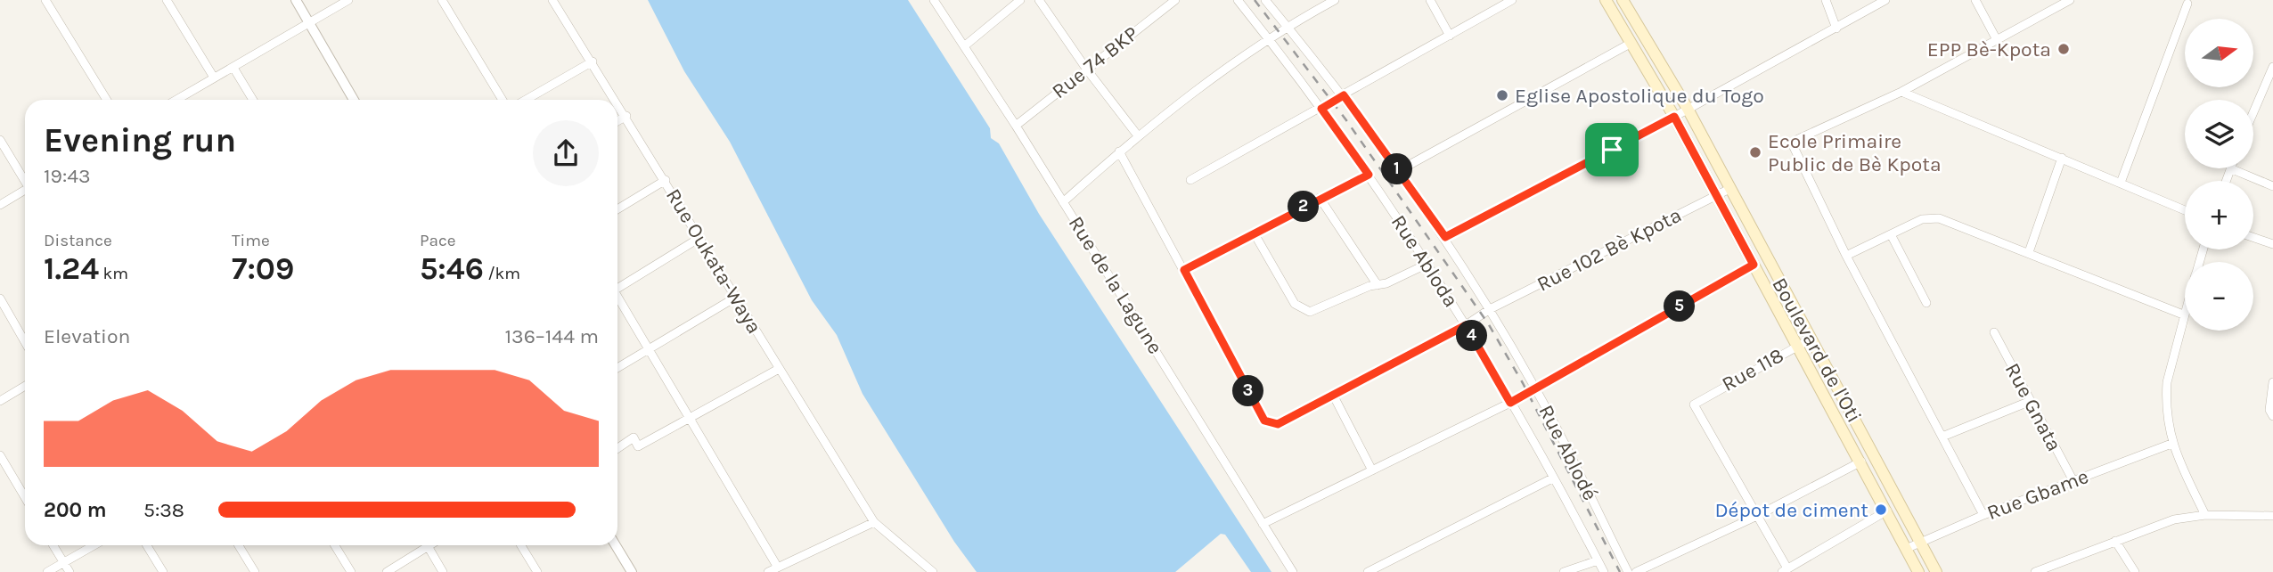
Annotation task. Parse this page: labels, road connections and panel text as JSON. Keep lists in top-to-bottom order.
{
  "streets": {
    "main road": ["Boulevard de l'Oti"],
    "street": [
      "Rue 74 BKP",
      "Rue 102 Bè Kpota",
      "Rue Oukata-Waya",
      "Rue Abloda",
      "Rue de la Lagune",
      "Rue 118",
      "Rue Gnata",
      "Rue Ablodé",
      "Rue Gbame"
    ]
  },
  "crossings": [
    ["Rue 74 BKP", "Rue de la Lagune"],
    ["Rue 102 Bè Kpota", "Rue Abloda"],
    ["Rue 102 Bè Kpota", "Boulevard de l'Oti"],
    ["Rue 102 Bè Kpota", "Rue Ablodé"],
    ["Boulevard de l'Oti", "Rue 118"],
    ["Boulevard de l'Oti", "Rue Gbame"],
    ["Rue Gnata", "Rue Gbame"]
  ],
  "places": [
    "EPP Bè-Kpota",
    "Eglise Apostolique du Togo",
    "Ecole Primaire Public de Bè Kpota",
    "Dépot de ciment"
  ],
  "north": "right",
  "page": {
    "map_buttons": ["+", "−"],
    "heading": ["Evening run", "19:43"],
    "pins": [
      "1",
      "2",
      "5",
      "4",
      "3"
    ],
    "stats": [
      ["Distance", "1.24 km"],
      ["Time", "7:09"],
      ["Pace", "5:46 /km"]
    ],
    "chart": ["Elevation", "136–144 m"],
    "list": [
      {
        "name": "200 m",
        "note": "5:38"
      }
    ]
  }
}
